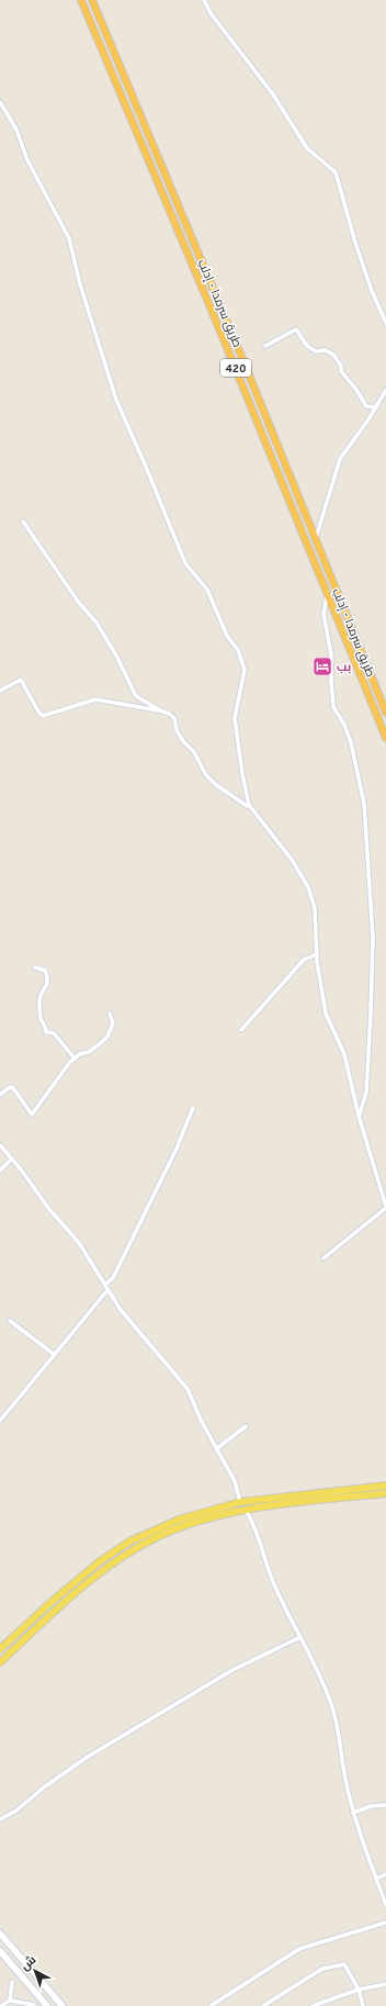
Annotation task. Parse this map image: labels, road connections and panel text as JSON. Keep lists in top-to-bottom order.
{
  "streets": {
    "highway": ["طريق سرمدا - إدلب", "420"]
  },
  "places": {
    "hotel": ["بب"]
  },
  "north": "top left"
}
